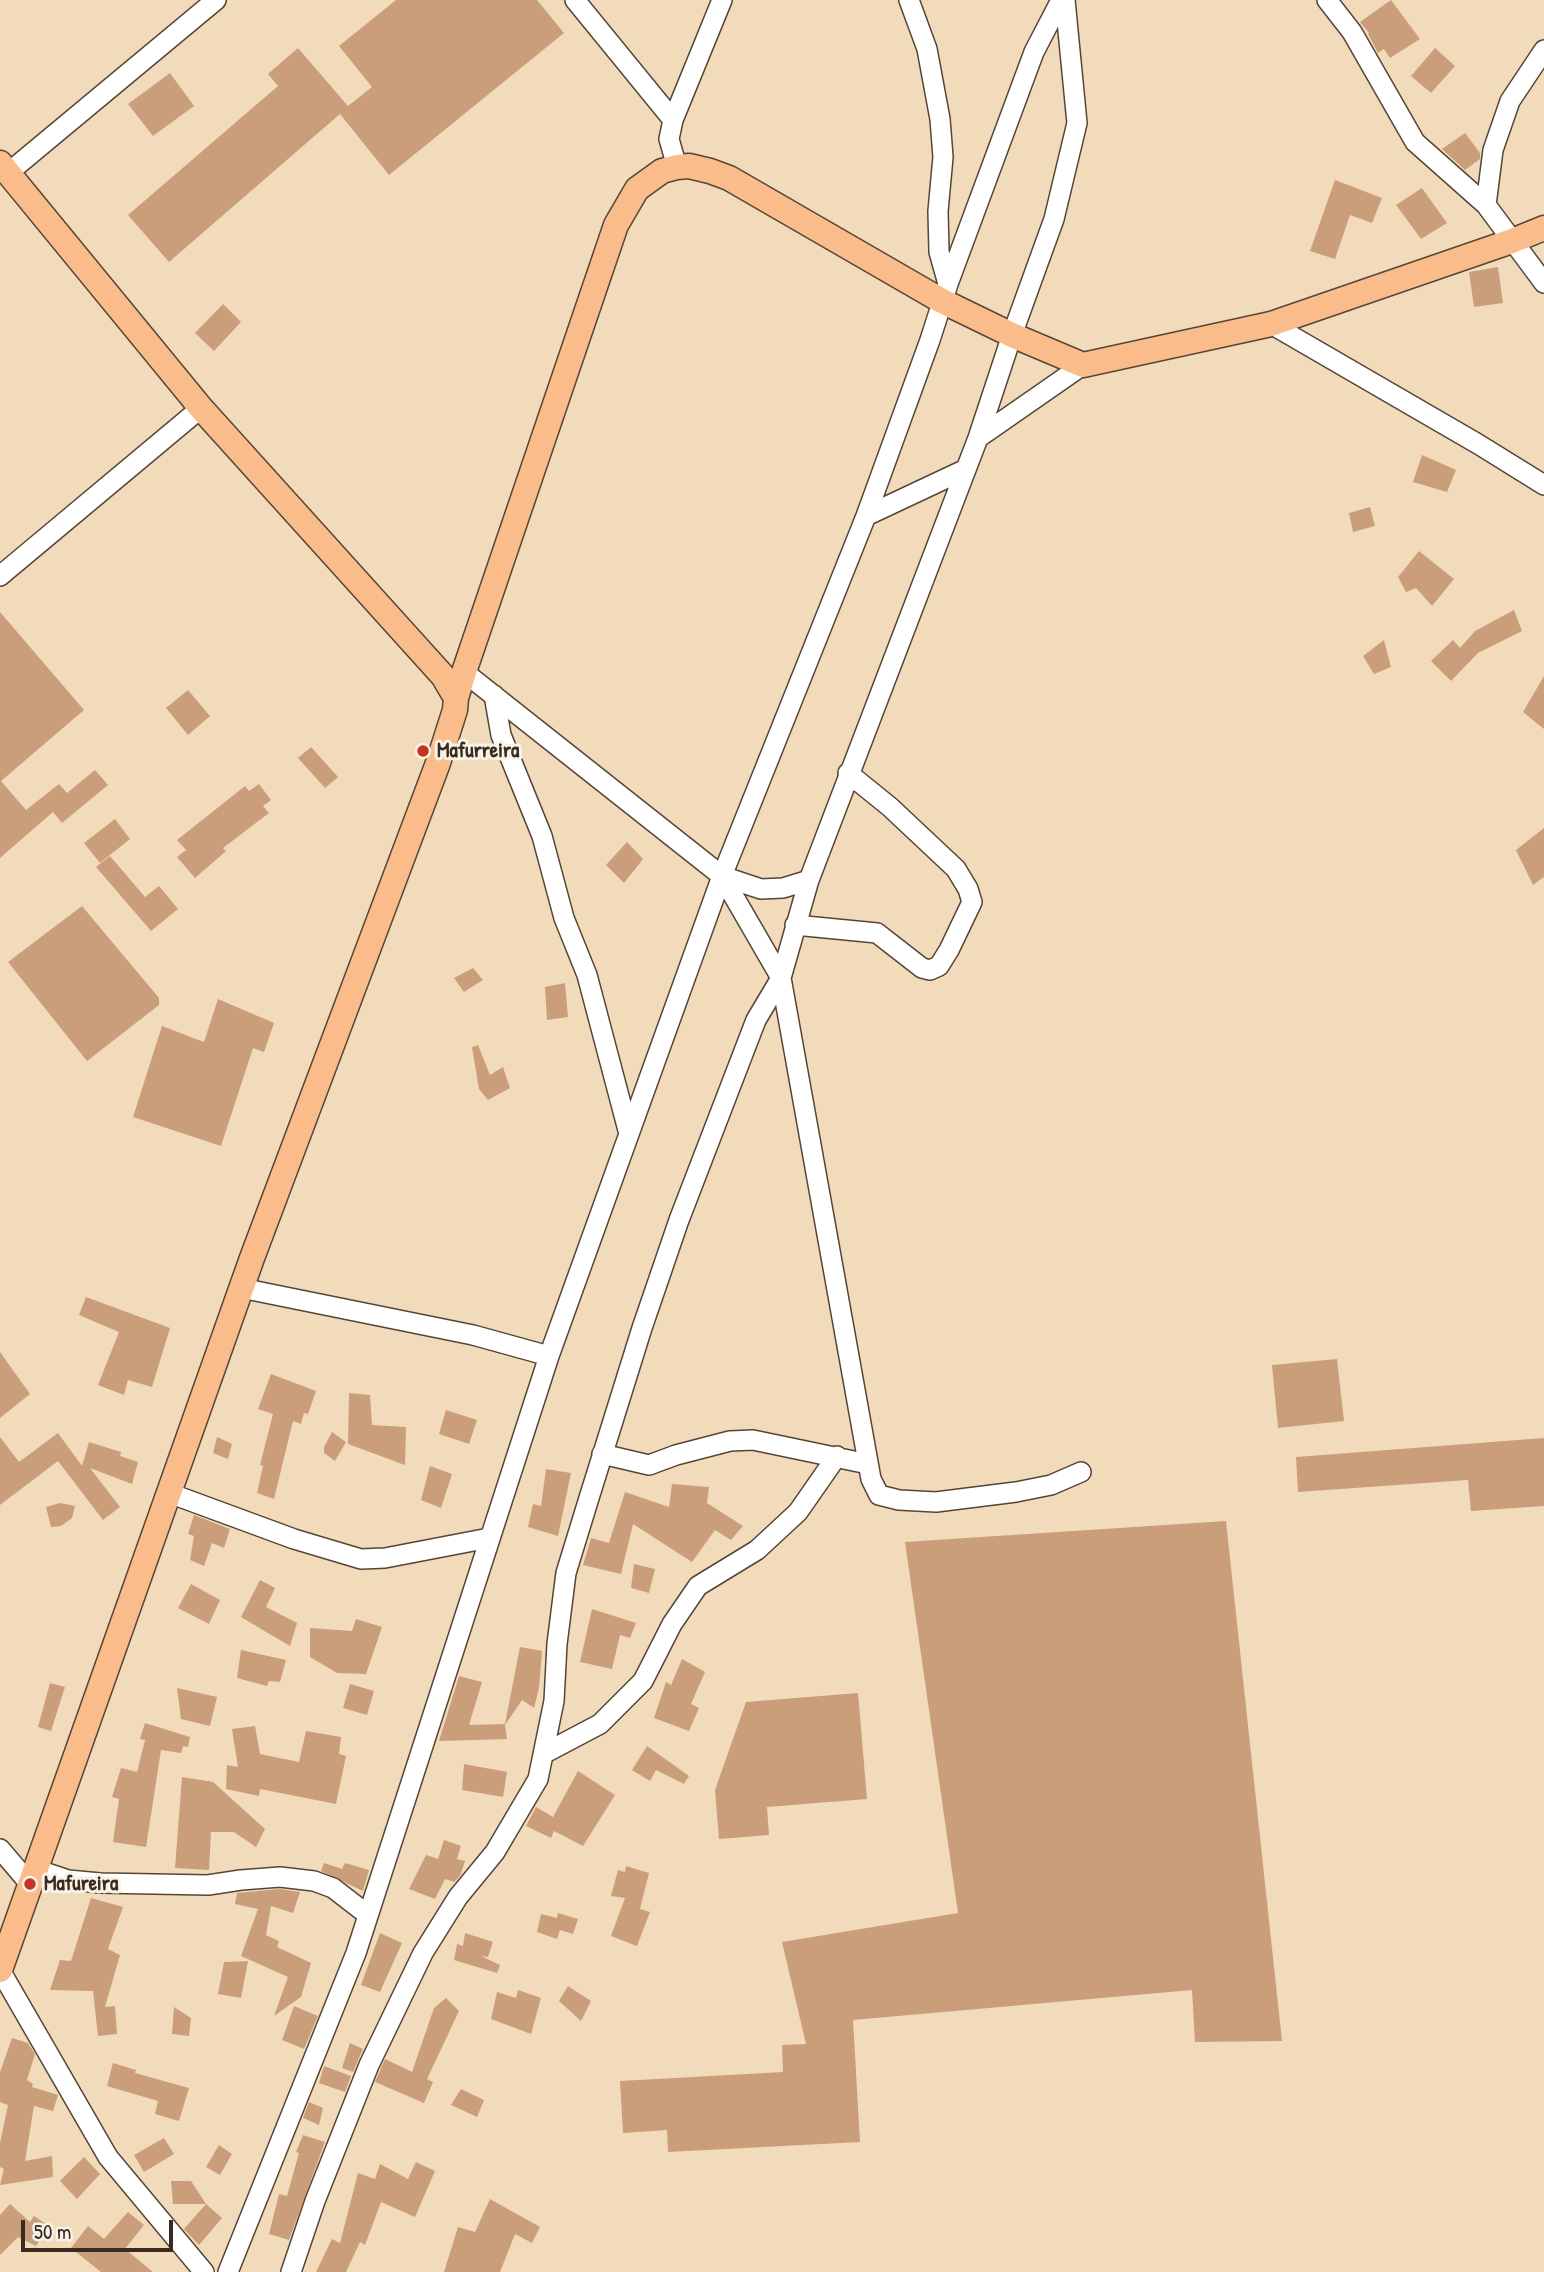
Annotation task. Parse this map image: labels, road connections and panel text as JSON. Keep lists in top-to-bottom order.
{
  "places": ["Mafurreira", "Mafureira"],
  "scale_bar": "50 m"
}
